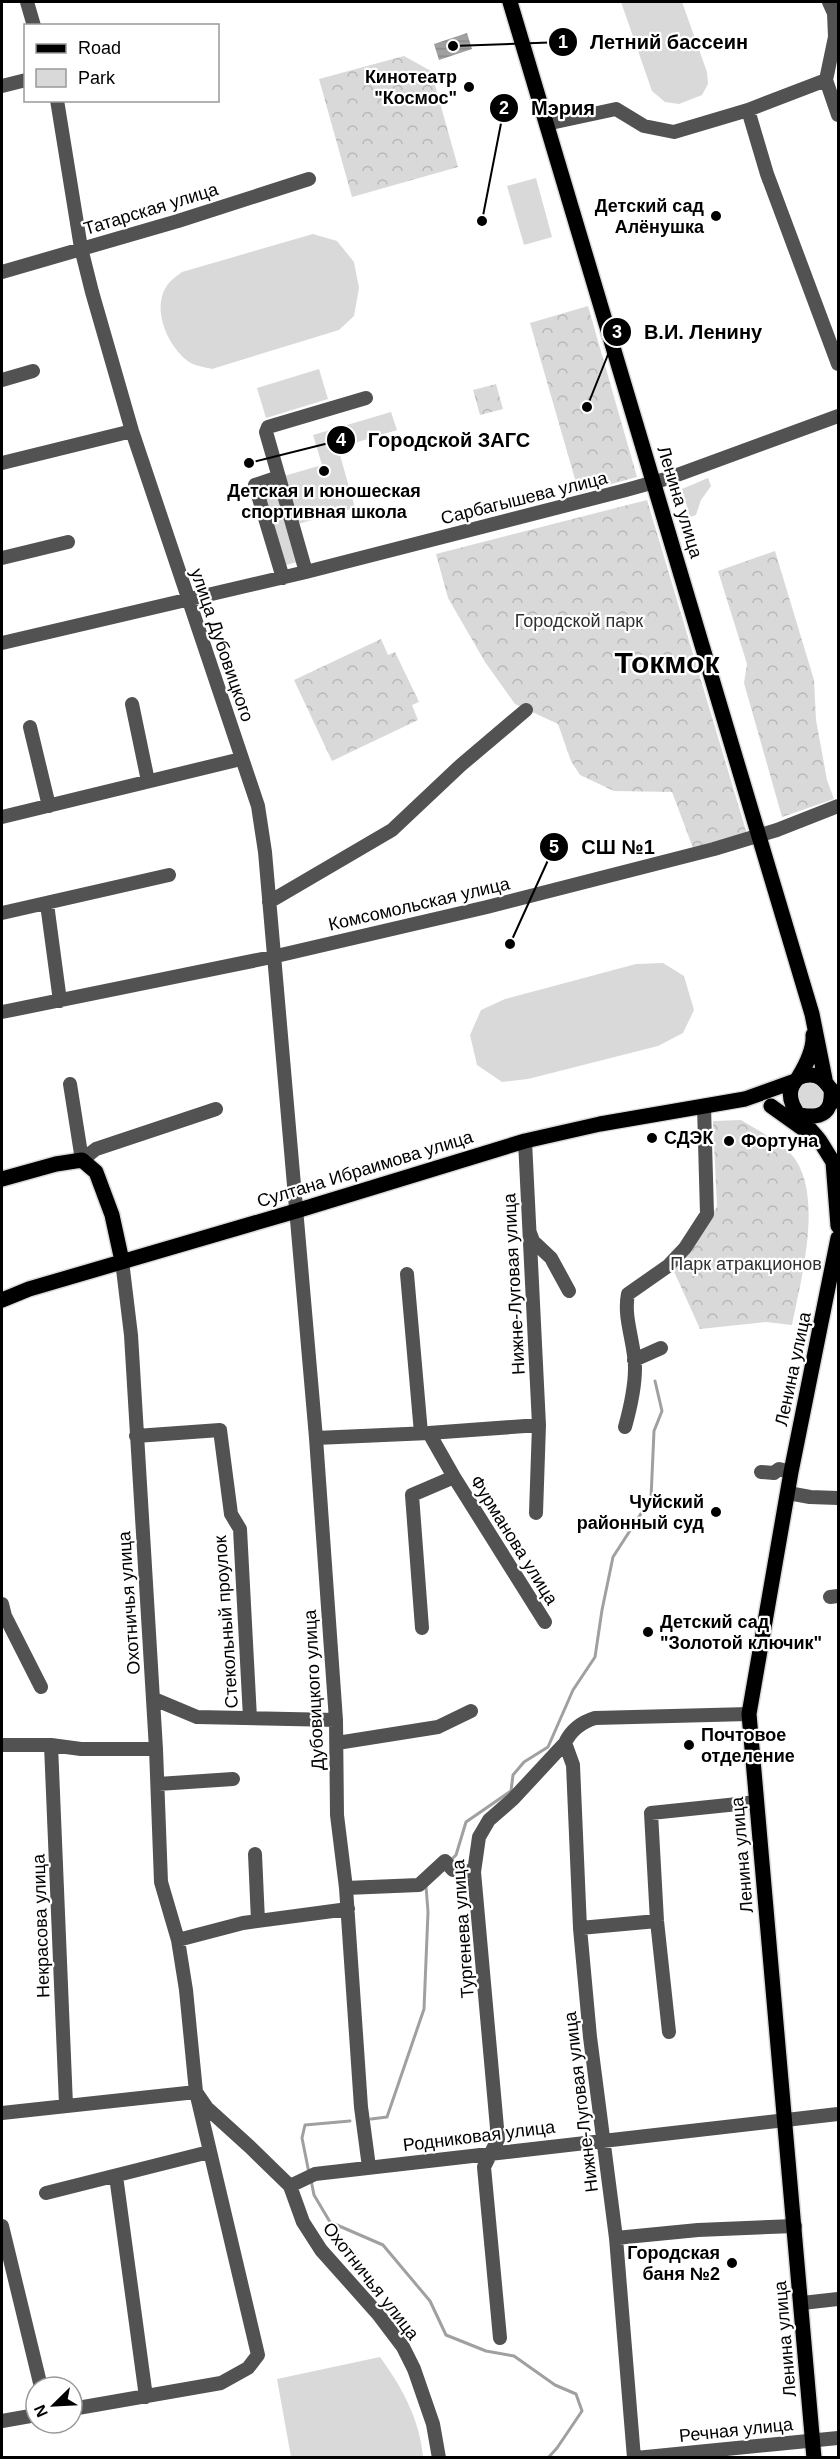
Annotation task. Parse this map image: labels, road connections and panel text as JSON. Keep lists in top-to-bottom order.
{
  "streets": {
    "main road": ["Ленина улица", "Султана Ибраимова улица"],
    "street": [
      "Татарская улица",
      "Сарбагышева улица",
      "улица Дубовицкого",
      "Комсомольская улица",
      "Нижне-Луговая улица",
      "Фурманова улица",
      "Охотничья улица",
      "Стекольный проулок",
      "Дубовицкого улица",
      "Некрасова улица",
      "Тургенева улица",
      "Родниковая улица",
      "Речная улица"
    ]
  },
  "crossings": [
    ["Татарская улица", "улица Дубовицкого"],
    ["Сарбагышева улица", "Ленина улица"],
    ["Сарбагышева улица", "улица Дубовицкого"],
    ["Ленина улица", "Комсомольская улица"],
    ["Ленина улица", "Тургенева улица"],
    ["Ленина улица", "Родниковая улица"],
    ["Ленина улица", "Речная улица"],
    ["улица Дубовицкого", "Комсомольская улица"],
    ["улица Дубовицкого", "Султана Ибраимова улица"],
    ["улица Дубовицкого", "Дубовицкого улица"],
    ["Султана Ибраимова улица", "Нижне-Луговая улица"],
    ["Султана Ибраимова улица", "Охотничья улица"],
    ["Султана Ибраимова улица", "Дубовицкого улица"],
    ["Нижне-Луговая улица", "Тургенева улица"],
    ["Нижне-Луговая улица", "Родниковая улица"],
    ["Нижне-Луговая улица", "Речная улица"],
    ["Охотничья улица", "Стекольный проулок"],
    ["Охотничья улица", "Родниковая улица"],
    ["Дубовицкого улица", "Родниковая улица"],
    ["Тургенева улица", "Родниковая улица"]
  ],
  "districts": ["Токмок"],
  "parks": ["Городской парк", "Парк атракционов"],
  "places": [
    "Летний бассеин",
    "Кинотеатр \"Космос\"",
    "Детский сад Алёнушка",
    "Мэрия",
    "В.И. Ленину",
    "Городской ЗАГС",
    "Детская и юношеская спортивная школа",
    "СШ №1",
    "СДЭК",
    "Фортуна",
    "Чуйский районный суд",
    "Детский сад \"Золотой ключик\"",
    "Почтовое отделение",
    "Городская баня №2"
  ],
  "legend": ["Road", "Park"],
  "north": "bottom left"
}
